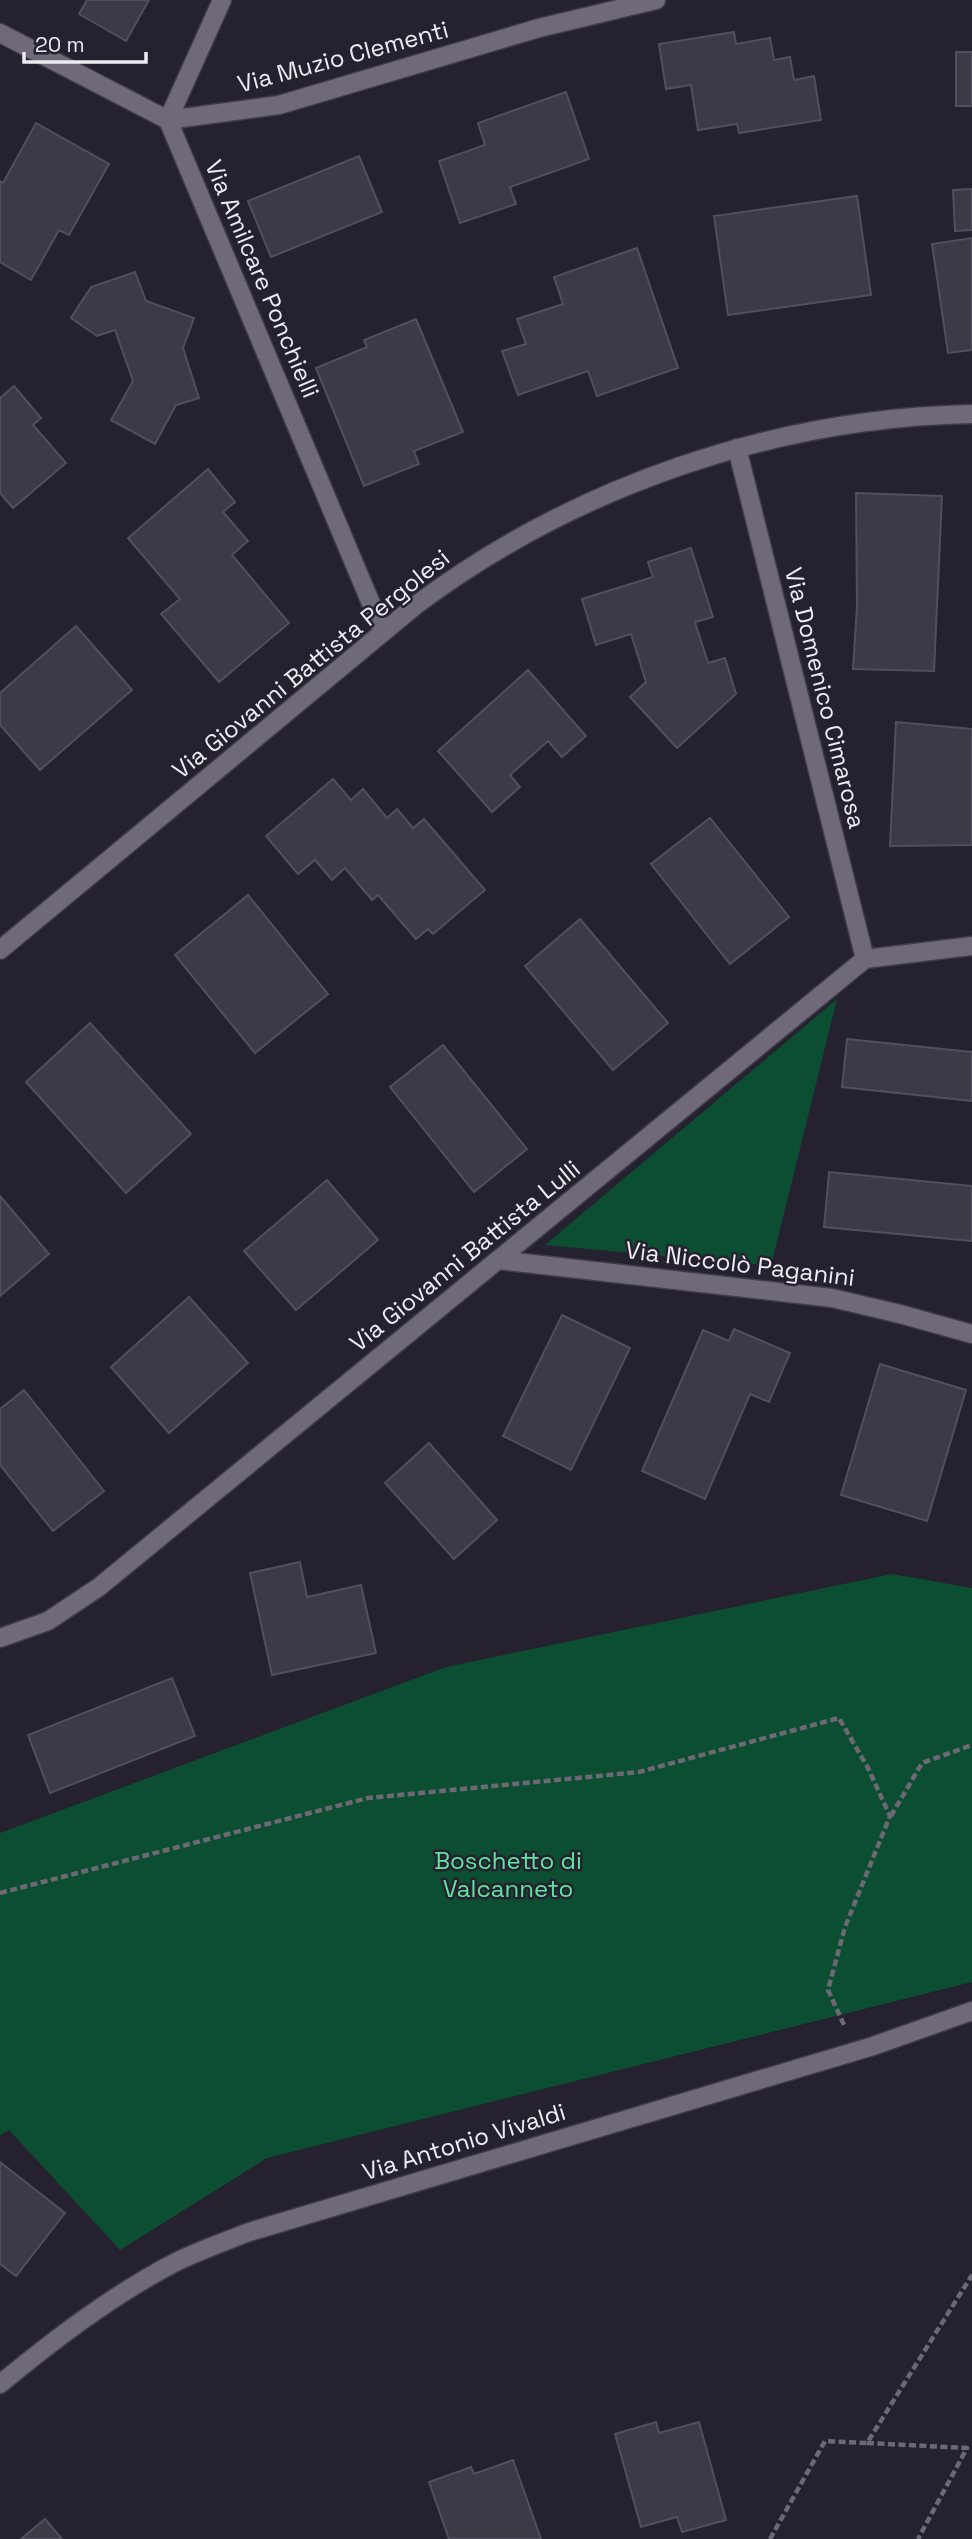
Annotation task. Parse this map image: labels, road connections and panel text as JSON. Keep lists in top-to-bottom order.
{
  "streets": {
    "street": [
      "Via Muzio Clementi",
      "Via Amilcare Ponchielli",
      "Via Giovanni Battista Pergolesi",
      "Via Domenico Cimarosa",
      "Via Giovanni Battista Lulli",
      "Via Niccolò Paganini",
      "Via Antonio Vivaldi"
    ]
  },
  "crossings": [
    ["Via Muzio Clementi", "Via Amilcare Ponchielli"],
    ["Via Amilcare Ponchielli", "Via Giovanni Battista Pergolesi"],
    ["Via Giovanni Battista Pergolesi", "Via Domenico Cimarosa"],
    ["Via Domenico Cimarosa", "Via Giovanni Battista Lulli"],
    ["Via Giovanni Battista Lulli", "Via Niccolò Paganini"]
  ],
  "parks": ["Boschetto di Valcanneto"],
  "scale_bar": "20 m"
}
